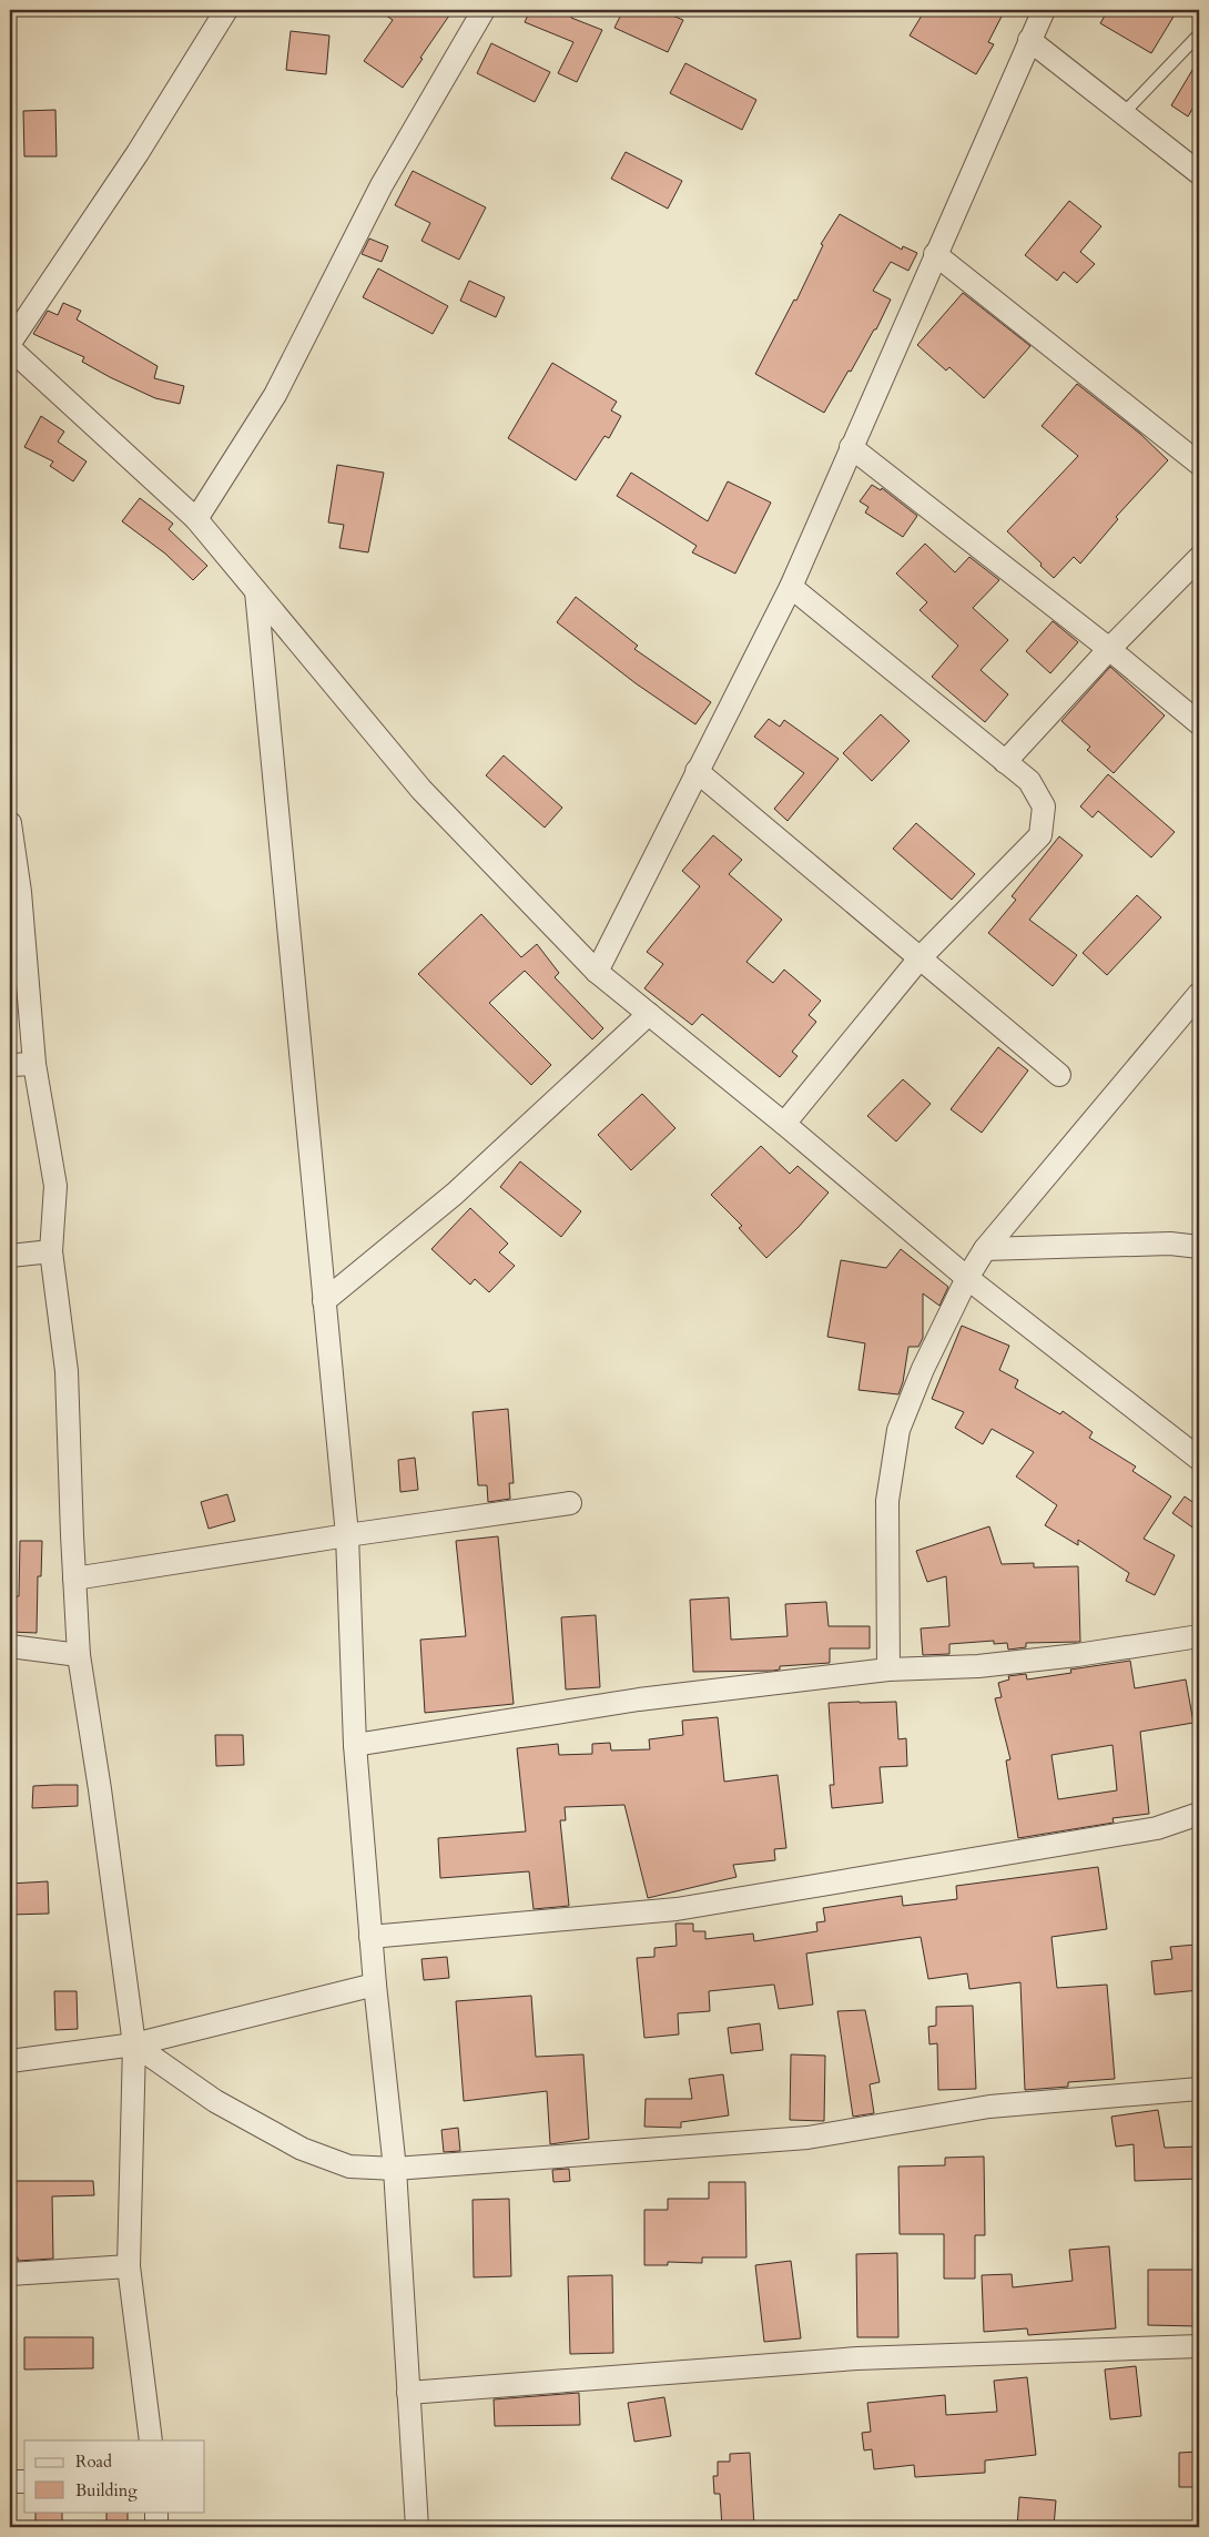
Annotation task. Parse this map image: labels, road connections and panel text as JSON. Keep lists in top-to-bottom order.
{
  "legend": ["Road", "Building"]
}
